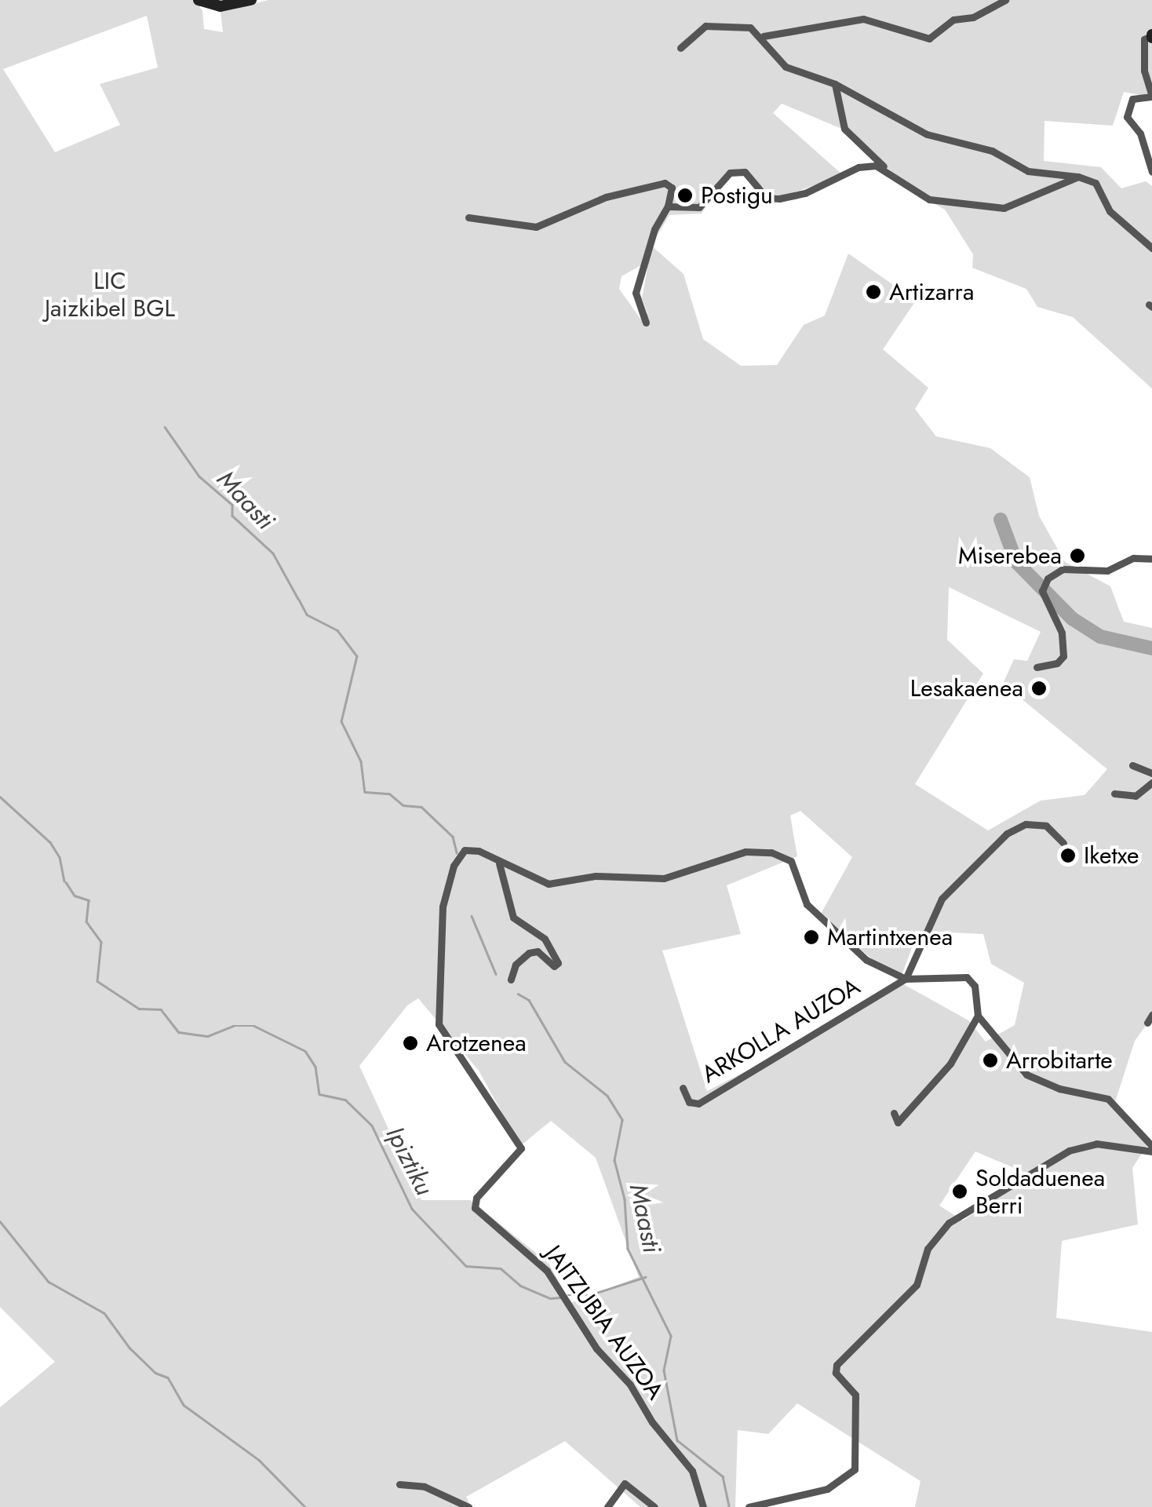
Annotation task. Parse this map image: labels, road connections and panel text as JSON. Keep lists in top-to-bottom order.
{
  "streets": {
    "street": ["ARKOLLA AUZOA", "JAITZUBIA AUZOA"]
  },
  "crossings": [
    ["ARKOLLA AUZOA", "JAITZUBIA AUZOA"]
  ],
  "water": ["Maasti", "Ipiztiku"],
  "parks": ["LIC Jaizkibel BGL"],
  "places": [
    "Postigu",
    "Artizarra",
    "Miserebea",
    "Lesakaenea",
    "Iketxe",
    "Martintxenea",
    "Arotzenea",
    "Arrobitarte",
    "Soldaduenea Berri"
  ]
}
